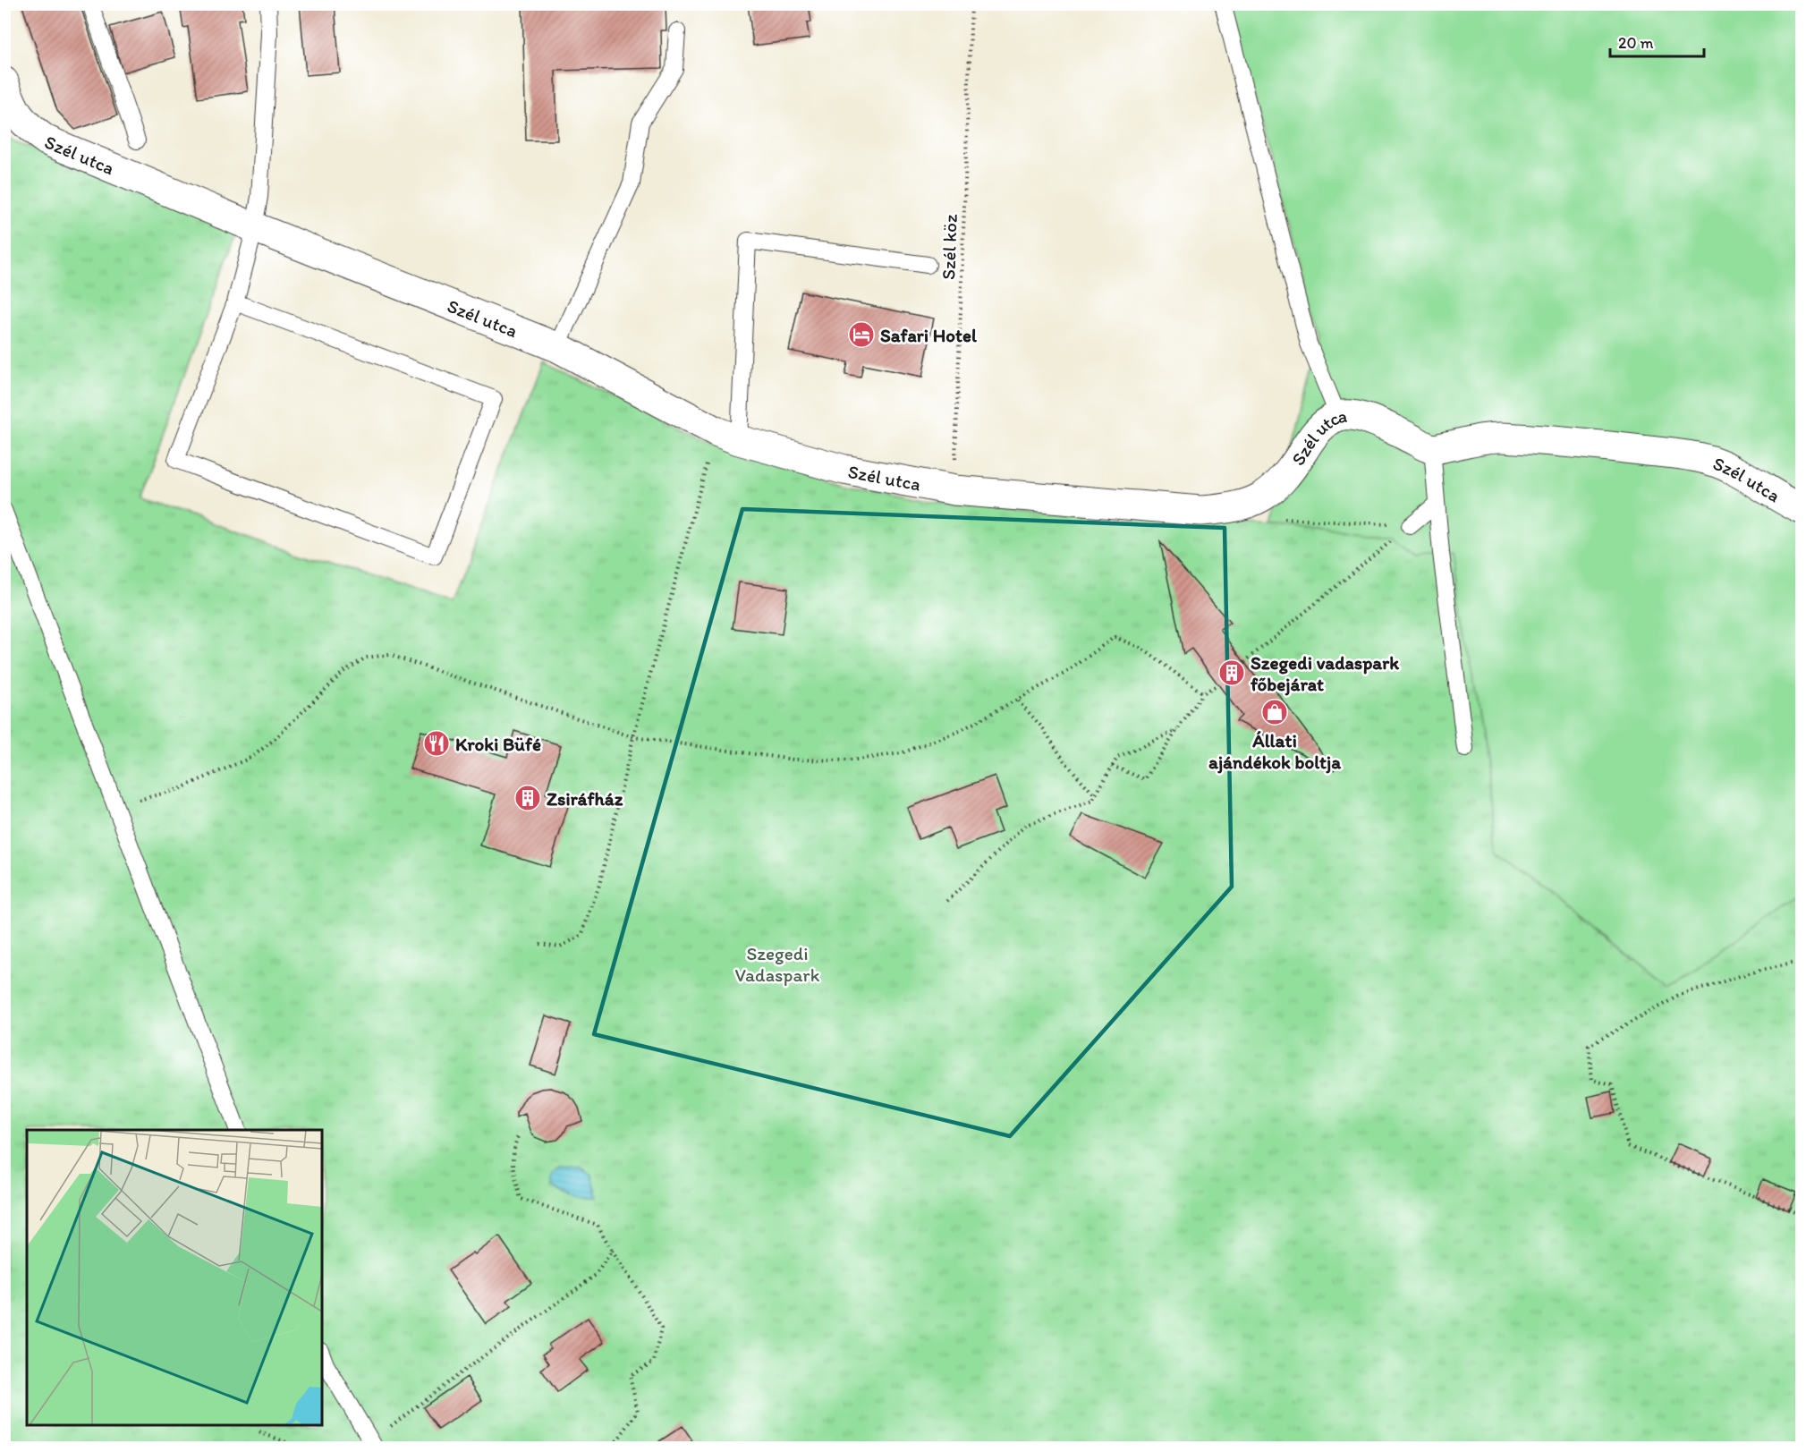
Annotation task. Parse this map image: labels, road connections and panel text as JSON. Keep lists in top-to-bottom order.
{
  "streets": {
    "street": ["Szél utca"],
    "path": ["Szél köz"]
  },
  "crossings": [
    ["Szél utca", "Szél köz"]
  ],
  "parks": ["Szegedi Vadaspark"],
  "places": {
    "hotel": ["Safari Hotel"],
    "building": ["Szegedi vadaspark főbejárat", "Zsiráfház"],
    "shop": ["Állati ajándékok boltja"],
    "restaurant": ["Kroki Büfé"]
  },
  "scale_bar": "20 m"
}
